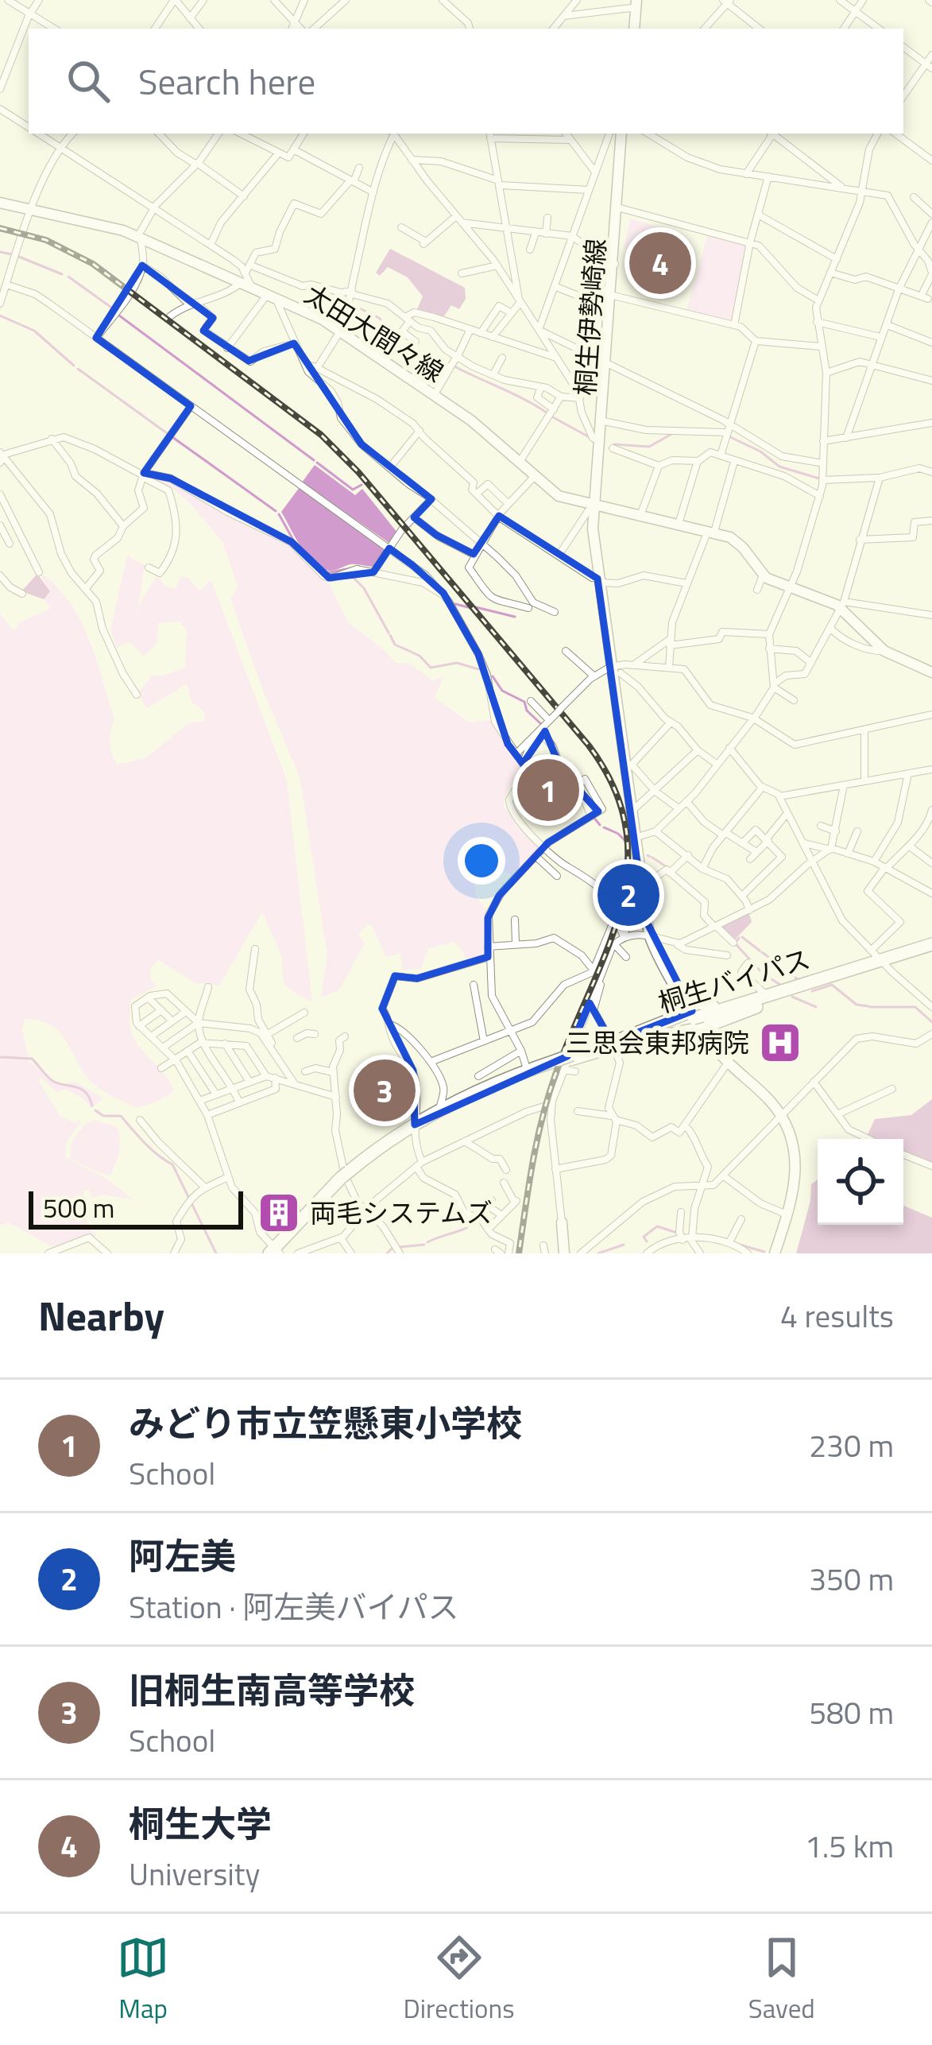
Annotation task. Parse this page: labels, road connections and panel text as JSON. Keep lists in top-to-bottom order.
{
  "streets": {
    "highway": ["桐生バイパス"],
    "main road": ["桐生伊勢崎線", "太田大間々線"]
  },
  "crossings": [
    ["桐生伊勢崎線", "太田大間々線"]
  ],
  "places": {
    "hospital": ["三思会東邦病院"],
    "building": ["両毛システムズ"]
  },
  "scale_bar": "500 m",
  "page": {
    "search": "Search here",
    "pins": [
      "4",
      "1",
      "2",
      "3"
    ],
    "scale": "500 m",
    "heading": ["Nearby", "4 results"],
    "list": [
      {
        "mark": "1",
        "name": "みどり市立笠懸東小学校",
        "note": "School",
        "value": "230 m"
      },
      {
        "mark": "2",
        "name": "阿左美",
        "note": "Station · 阿左美バイパス",
        "value": "350 m"
      },
      {
        "mark": "3",
        "name": "旧桐生南高等学校",
        "note": "School",
        "value": "580 m"
      },
      {
        "mark": "4",
        "name": "桐生大学",
        "note": "University",
        "value": "1.5 km"
      }
    ],
    "nav": ["Map", "Directions", "Saved"]
  }
}
